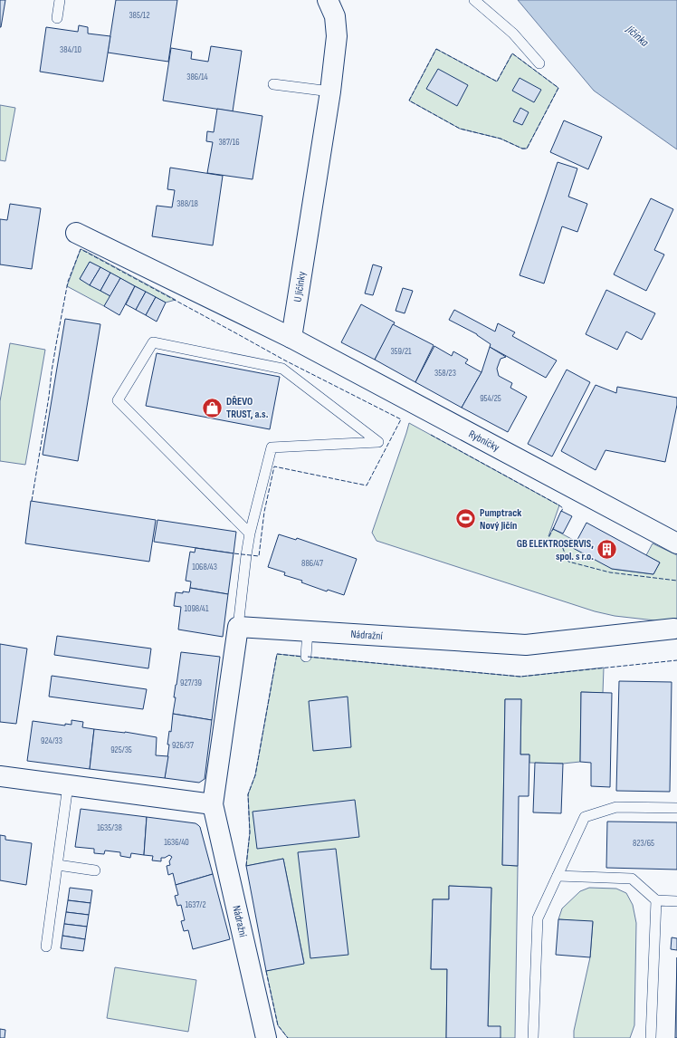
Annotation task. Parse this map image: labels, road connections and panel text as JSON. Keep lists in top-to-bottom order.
{
  "streets": {
    "street": ["U Jičínky", "Rybníčky", "Nádražní"]
  },
  "crossings": [
    ["U Jičínky", "Rybníčky"]
  ],
  "water": ["Jičínka"],
  "places": {
    "shop": ["DŘEVO TRUST, a.s."],
    "sports": ["Pumptrack Nový Jičín"],
    "building": ["GB ELEKTROSERVIS, spol. s r.o."]
  },
  "house_numbers": [
    "385/12",
    "384/10",
    "386/14",
    "387/16",
    "388/18",
    "359/21",
    "358/23",
    "954/25",
    "886/47",
    "1068/43",
    "1098/41",
    "927/39",
    "924/33",
    "926/37",
    "925/35",
    "1635/38",
    "1636/40",
    "823/65",
    "1637/2"
  ]
}
